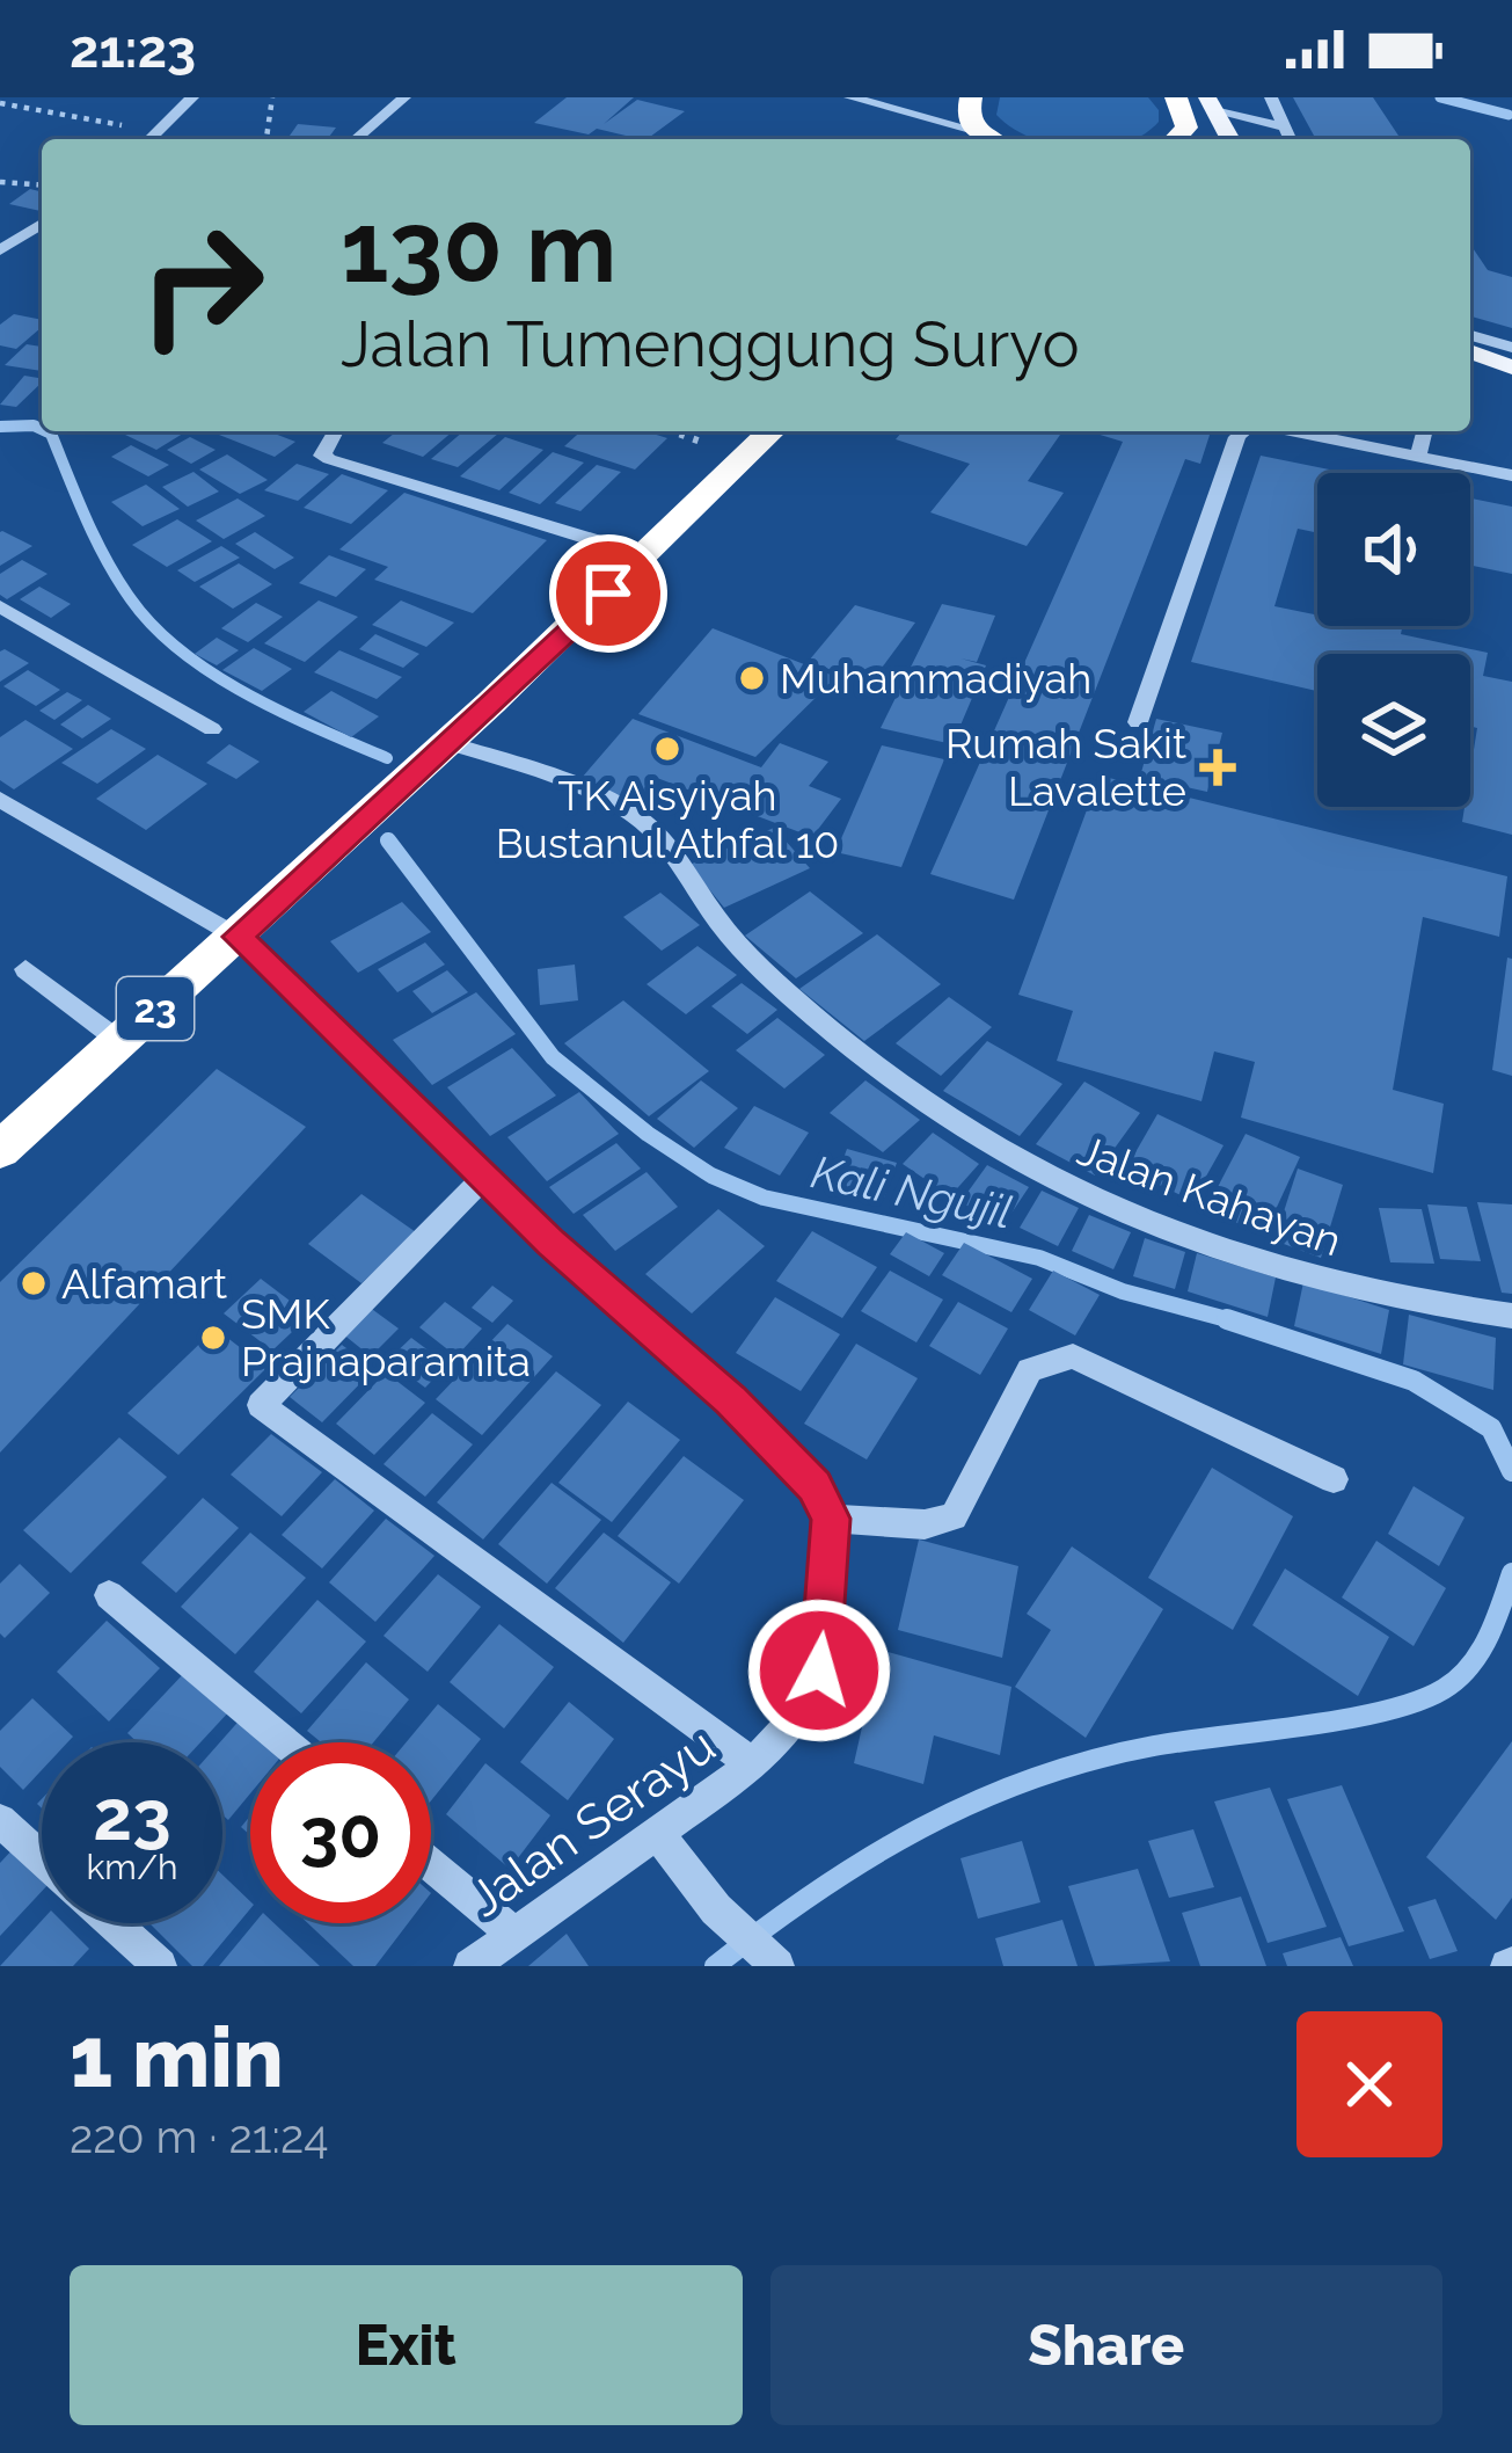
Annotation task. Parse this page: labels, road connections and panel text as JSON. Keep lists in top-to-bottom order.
{
  "streets": {
    "highway": ["23"],
    "street": ["Jalan Kahayan", "Jalan Serayu"]
  },
  "crossings": [
    ["23", "Jalan Kahayan"]
  ],
  "water": ["Kali Ngujil"],
  "places": {
    "other": [
      "Muhammadiyah",
      "TK Aisyiyah Bustanul Athfal 10",
      "Alfamart",
      "SMK Prajnaparamita"
    ],
    "health": ["Rumah Sakit Lavalette"]
  },
  "page": {
    "status": "21:23",
    "turn": ["130 m", "Jalan Tumenggung Suryo"],
    "speed": "23 km/h",
    "limit": "30",
    "heading": ["1 min", "220 m · 21:24"],
    "buttons": ["Exit", "Share"]
  }
}
